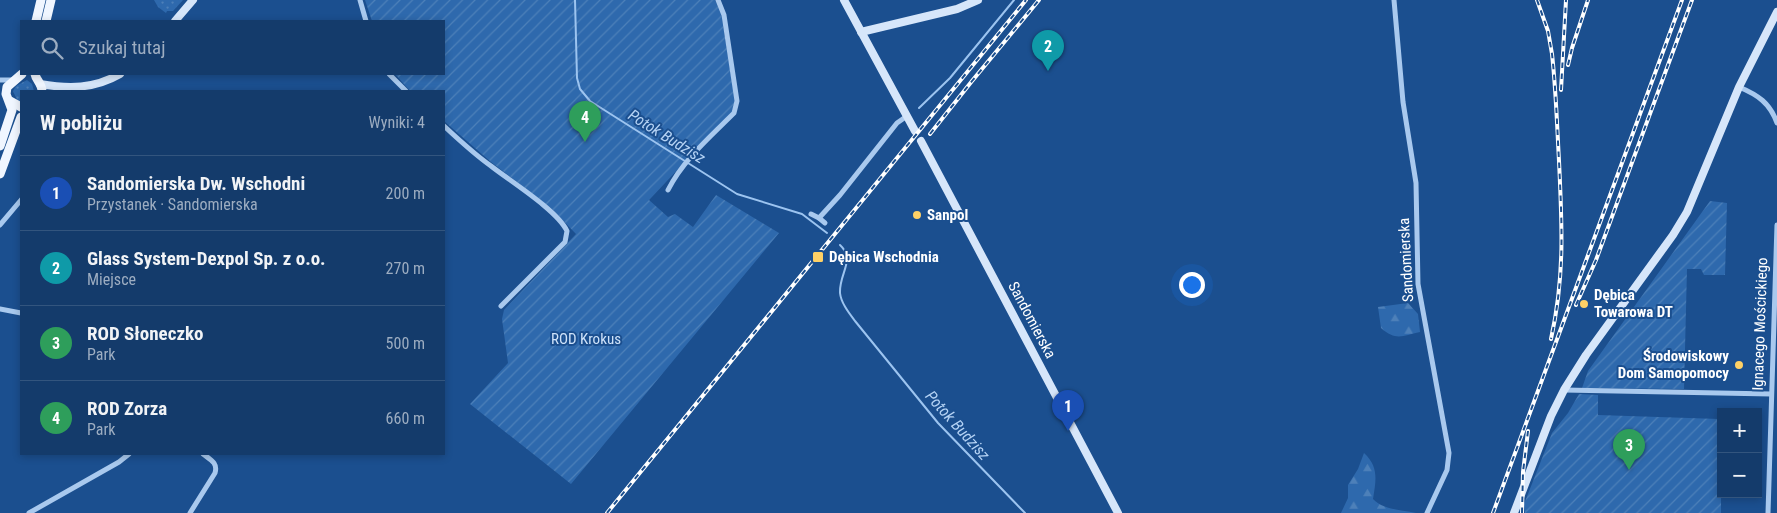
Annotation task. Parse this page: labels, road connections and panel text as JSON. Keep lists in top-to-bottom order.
{
  "streets": {
    "street": ["Sandomierska", "Ignacego Mościckiego"]
  },
  "water": ["Potok Budzisz"],
  "parks": ["ROD Krokus"],
  "places": {
    "other": ["Sanpol", "Dębica Towarowa DT", "Środowiskowy Dom Samopomocy"],
    "transit": ["Dębica Wschodnia"]
  },
  "page": {
    "search": "Szukaj tutaj",
    "pins": [
      "2",
      "4",
      "1",
      "3"
    ],
    "heading": ["W pobliżu", "Wyniki: 4"],
    "list": [
      {
        "mark": "1",
        "name": "Sandomierska Dw. Wschodni",
        "note": "Przystanek · Sandomierska",
        "value": "200 m"
      },
      {
        "mark": "2",
        "name": "Glass System-Dexpol Sp. z o.o.",
        "note": "Miejsce",
        "value": "270 m"
      },
      {
        "mark": "3",
        "name": "ROD Słoneczko",
        "note": "Park",
        "value": "500 m"
      },
      {
        "mark": "4",
        "name": "ROD Zorza",
        "note": "Park",
        "value": "660 m"
      }
    ],
    "map_buttons": ["+", "−"]
  }
}
